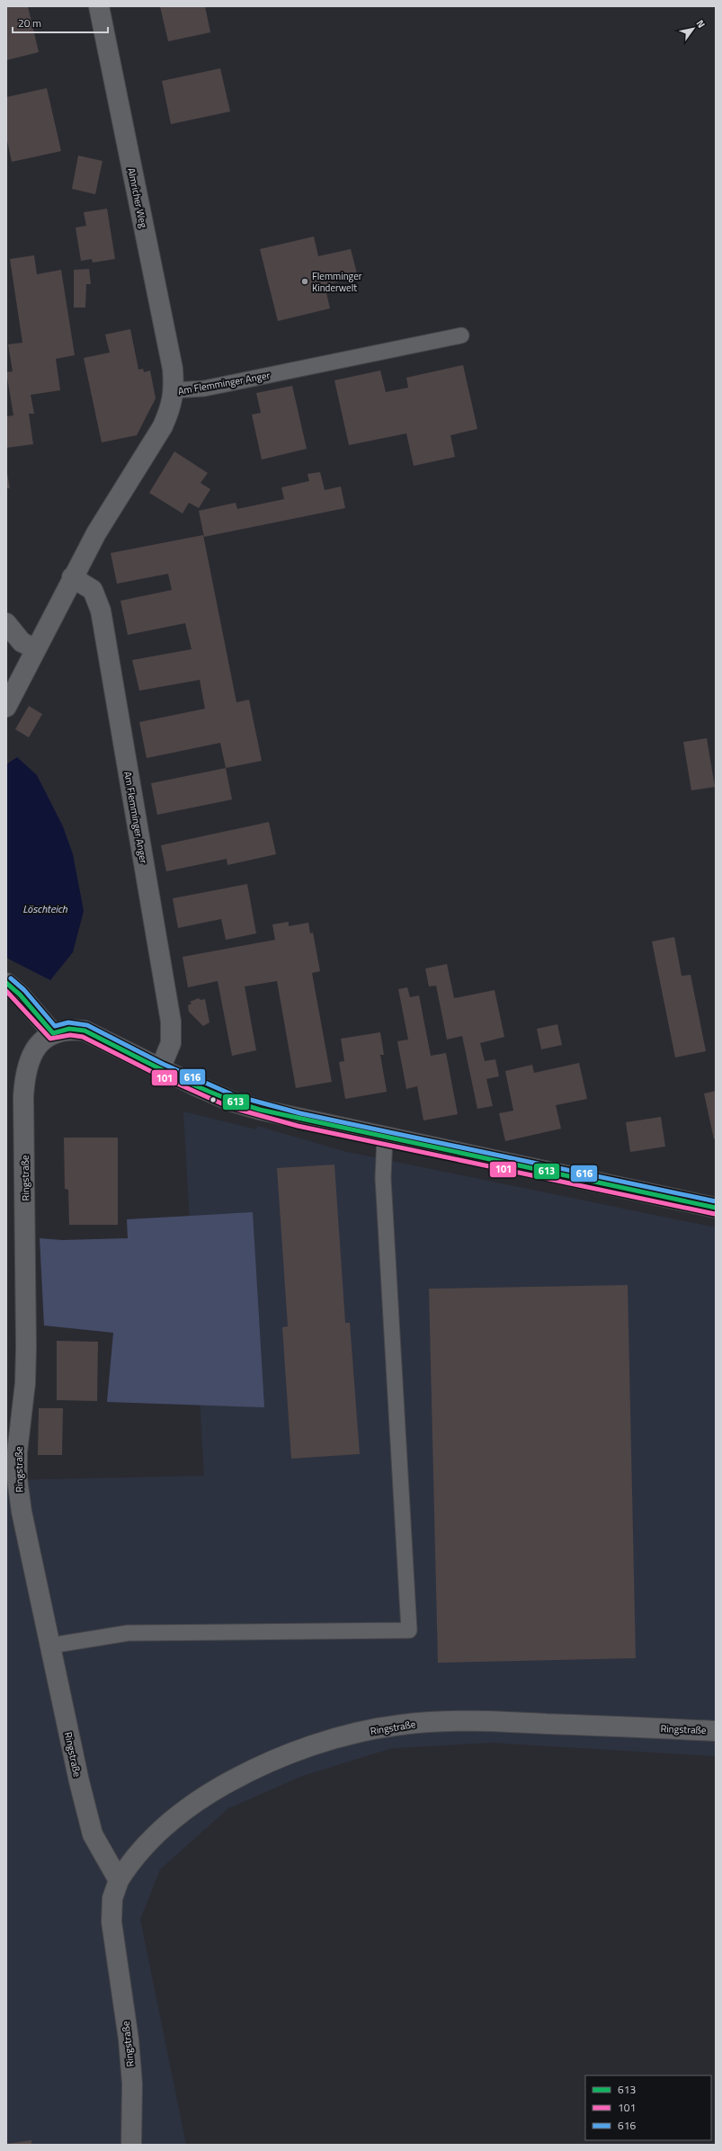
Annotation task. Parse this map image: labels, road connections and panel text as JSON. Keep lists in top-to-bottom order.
{
  "streets": {
    "street": ["Almricher Weg", "Am Flemminger Anger", "Ringstraße"]
  },
  "crossings": [
    ["Almricher Weg", "Am Flemminger Anger"]
  ],
  "water": ["Löschteich"],
  "places": ["Flemminger Kinderwelt"],
  "lines": ["transit line 616", "transit line 613", "transit line 101"],
  "legend": ["613", "101", "616"],
  "scale_bar": "20 m",
  "north": "top right"
}
